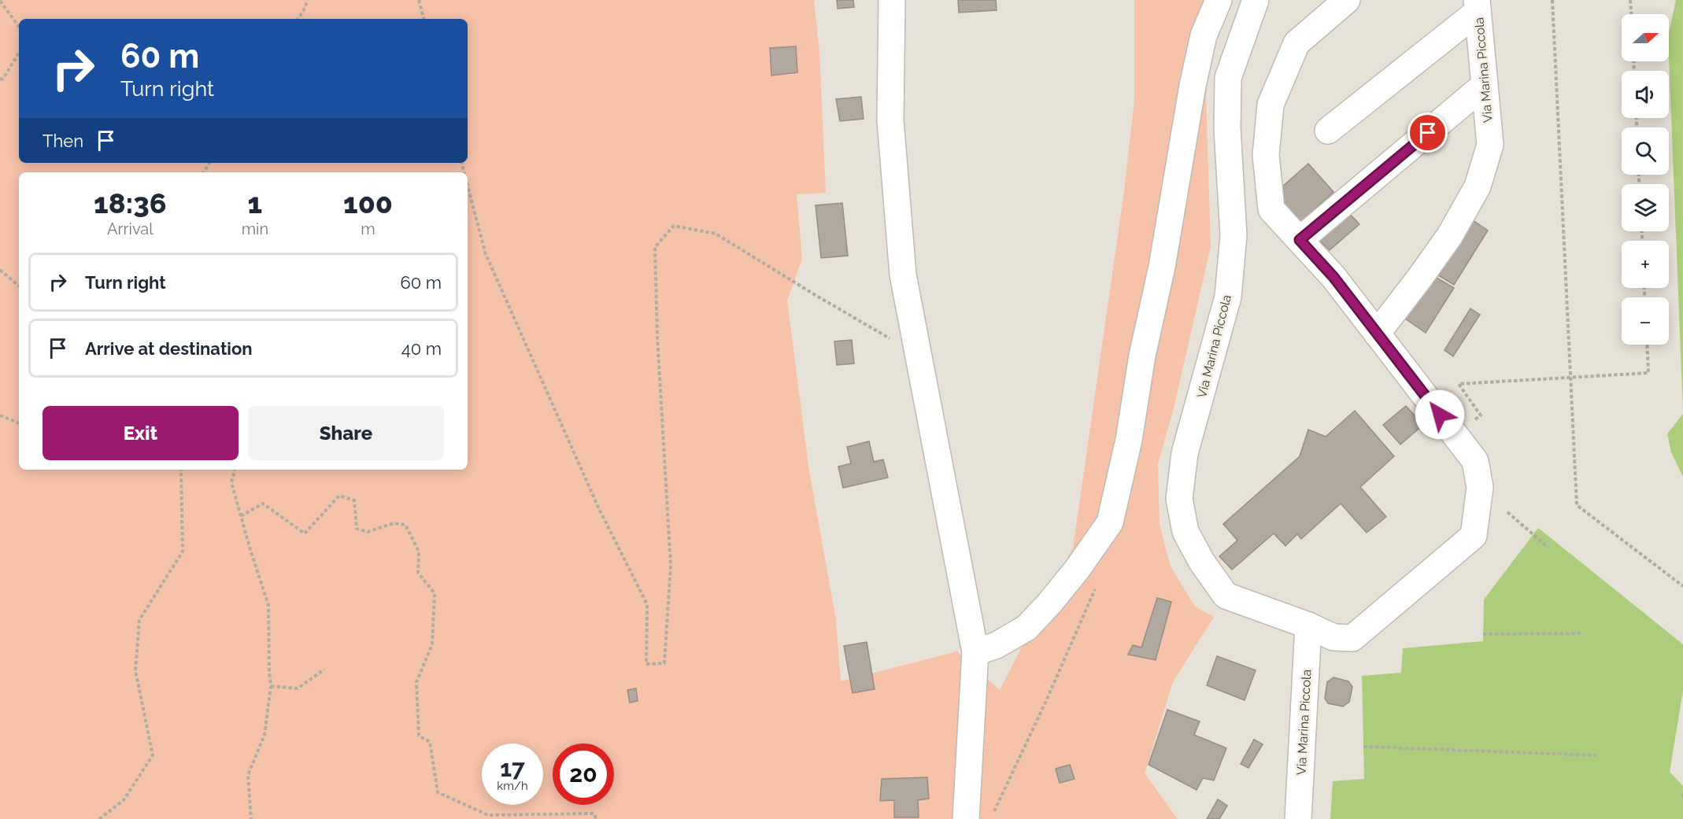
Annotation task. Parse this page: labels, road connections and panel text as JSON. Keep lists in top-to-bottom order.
{
  "streets": {
    "lane": ["Via Marina Piccola"]
  },
  "north": "right",
  "page": {
    "map_buttons": ["+", "−"],
    "turn": ["60 m", "Turn right"],
    "then": "Then",
    "eta": [
      "18:36",
      "Arrival",
      "1",
      "min",
      "100",
      "m"
    ],
    "list": [
      {
        "name": "Turn right",
        "value": "60 m"
      },
      {
        "name": "Arrive at destination",
        "value": "40 m"
      }
    ],
    "buttons": ["Exit", "Share"],
    "speed": "17 km/h",
    "limit": "20"
  }
}
